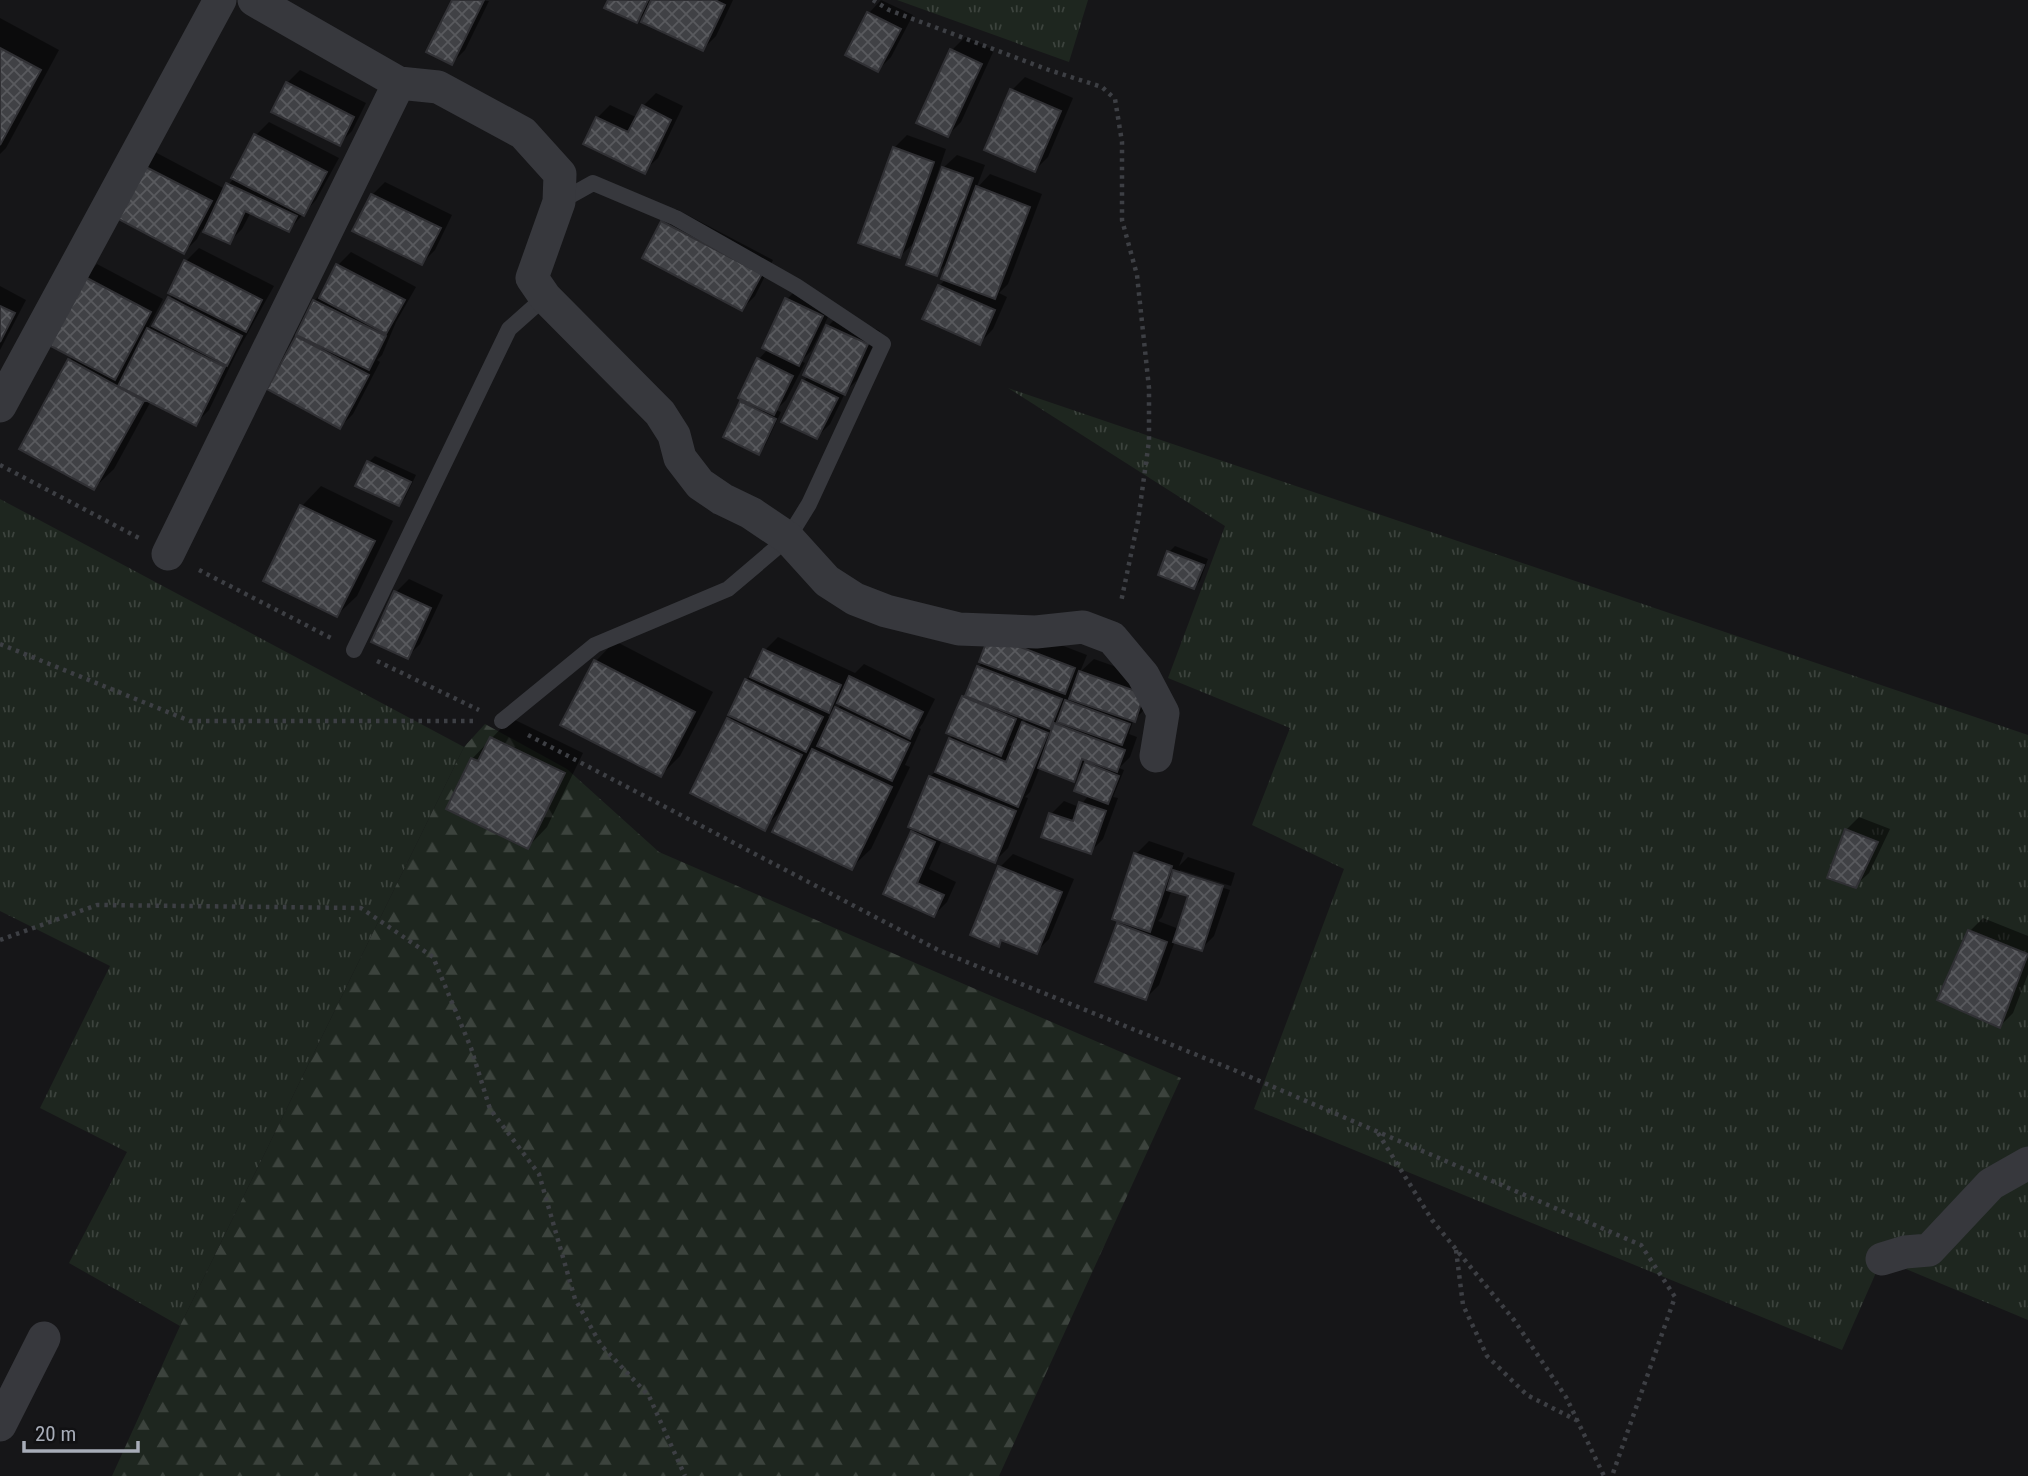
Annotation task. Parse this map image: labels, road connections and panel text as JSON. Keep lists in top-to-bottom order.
{
  "scale_bar": "20 m"
}
